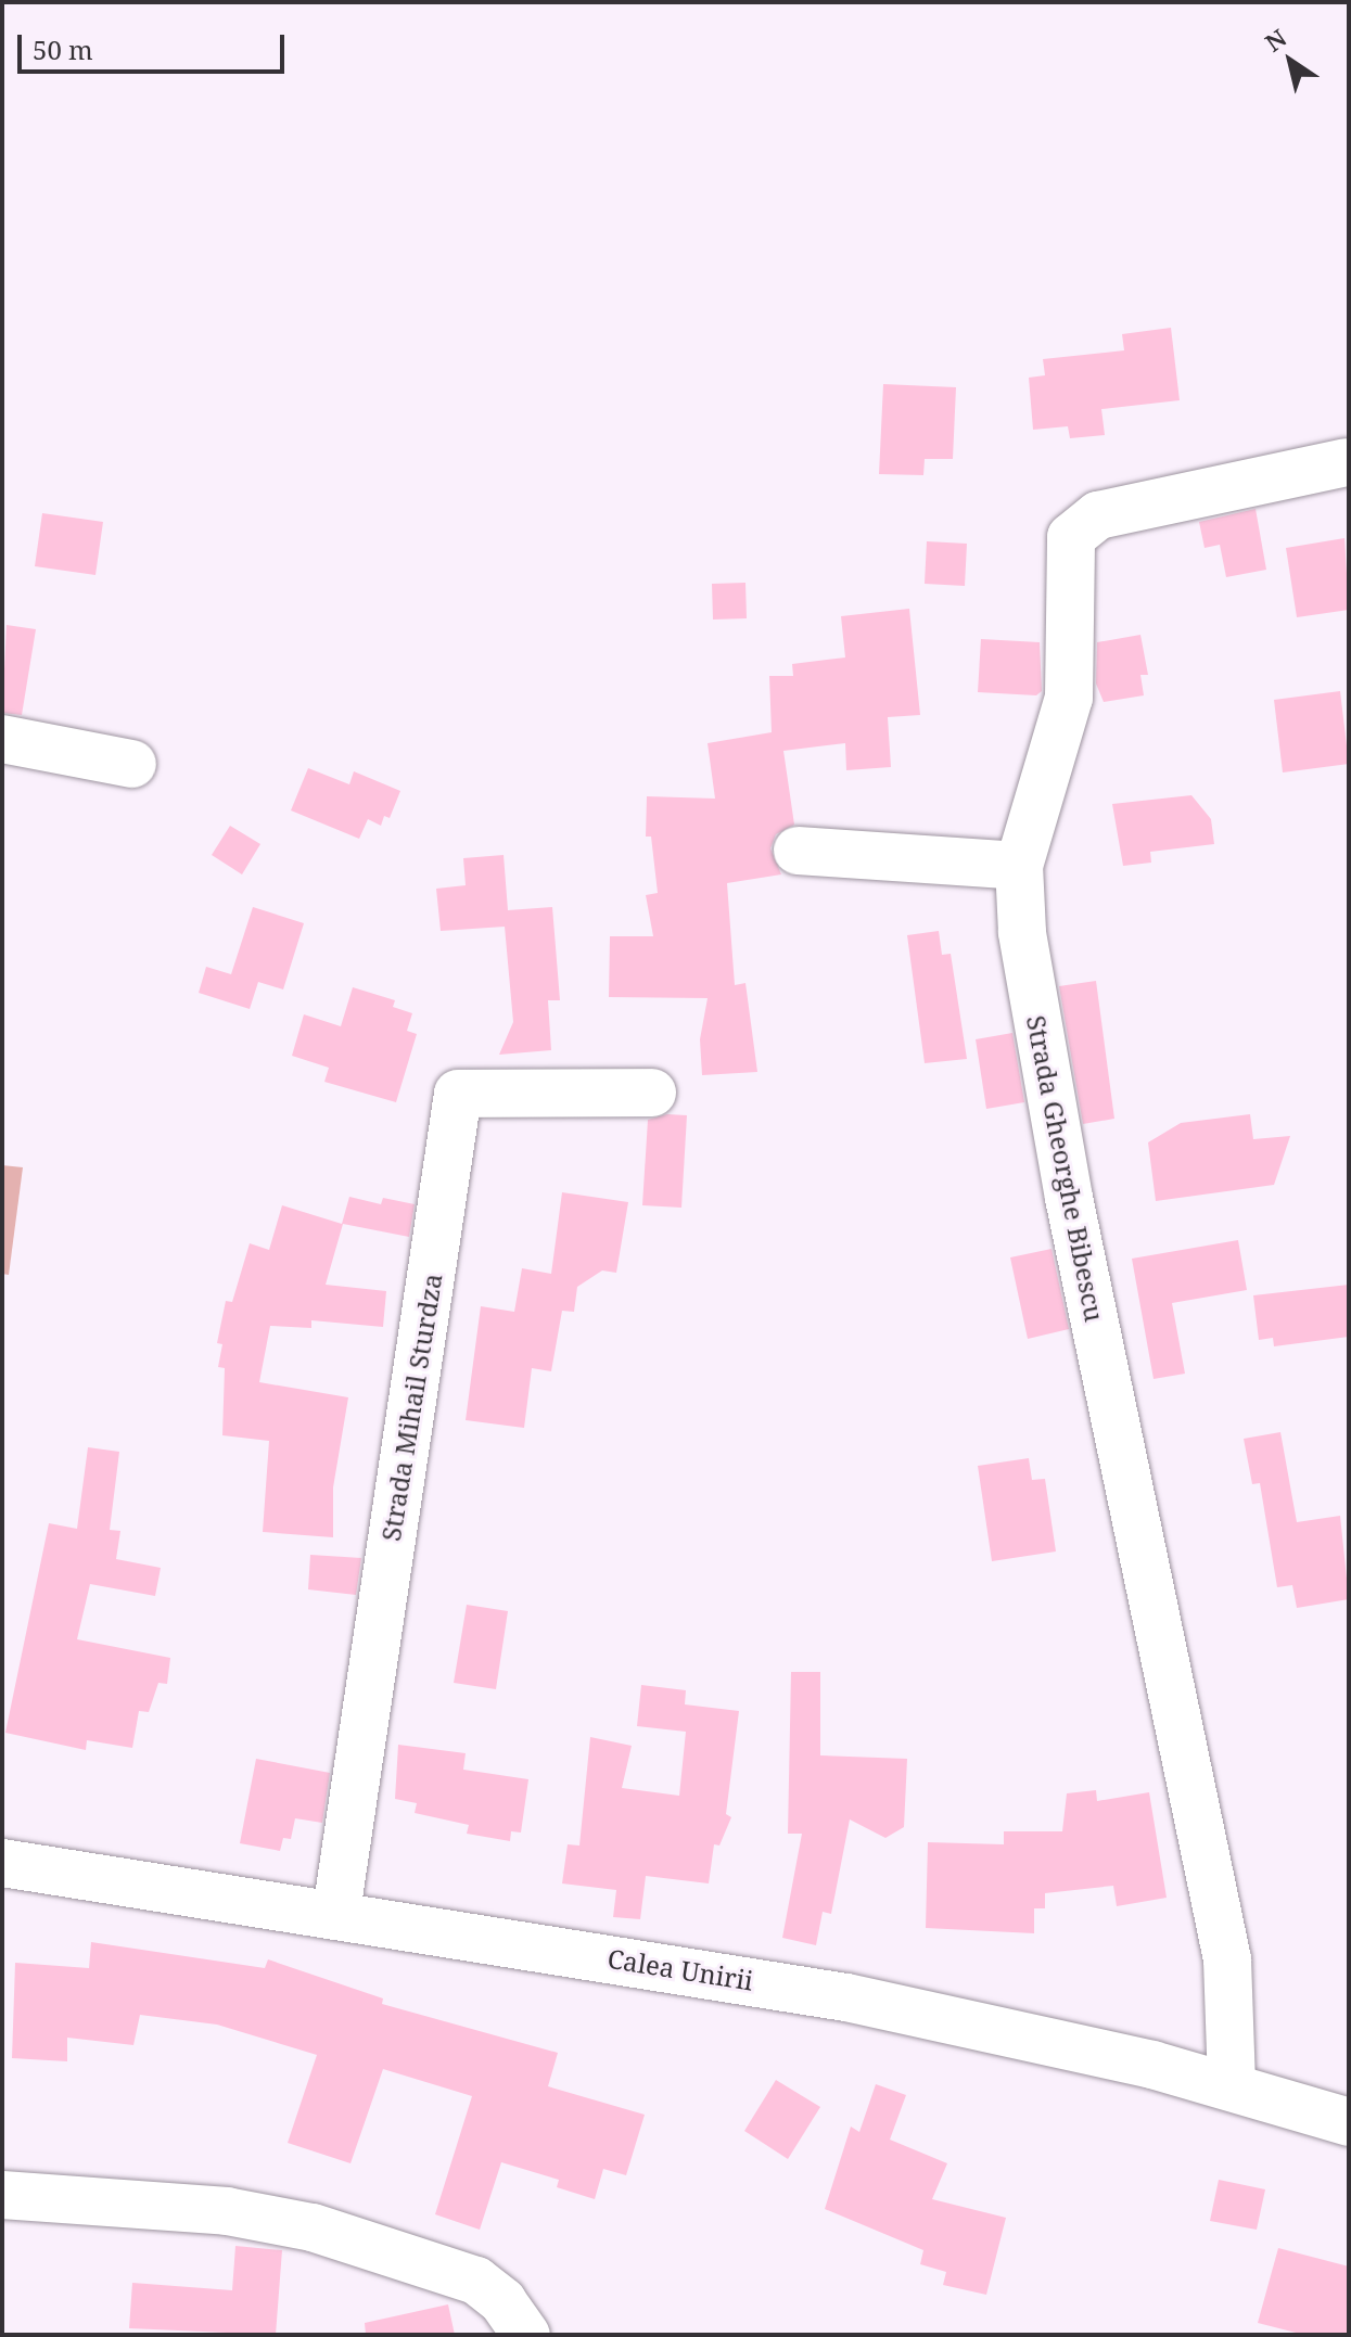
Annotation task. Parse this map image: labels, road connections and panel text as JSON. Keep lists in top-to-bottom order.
{
  "streets": {
    "street": ["Strada Gheorghe Bibescu", "Strada Mihail Sturdza", "Calea Unirii"]
  },
  "crossings": [
    ["Strada Gheorghe Bibescu", "Calea Unirii"],
    ["Strada Mihail Sturdza", "Calea Unirii"]
  ],
  "scale_bar": "50 m",
  "north": "top left"
}
